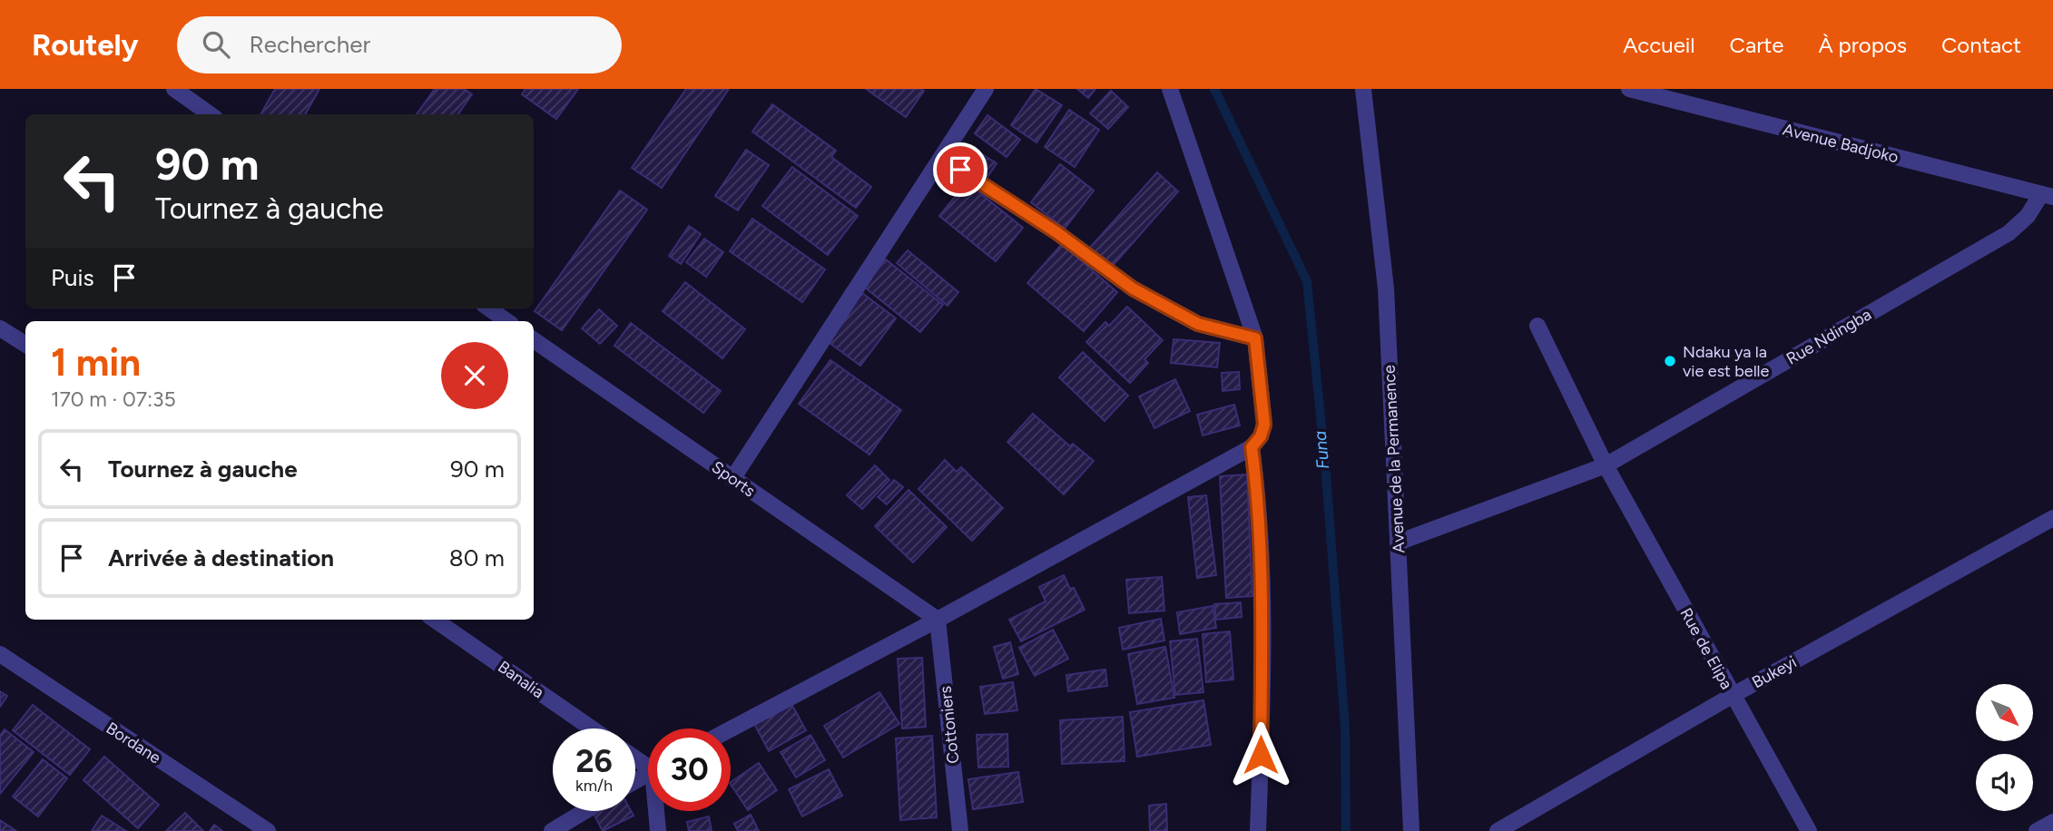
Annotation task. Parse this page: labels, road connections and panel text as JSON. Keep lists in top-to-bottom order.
{
  "streets": {
    "street": [
      "Avenue Badjoko",
      "Rue Ndingba",
      "Avenue de la Permanence",
      "Sports",
      "Rue de Elipa",
      "Bukeyi",
      "Banalia",
      "Cottoniers",
      "Bordane"
    ]
  },
  "crossings": [
    ["Avenue Badjoko", "Rue Ndingba"],
    ["Rue Ndingba", "Avenue de la Permanence"],
    ["Rue Ndingba", "Rue de Elipa"],
    ["Sports", "Cottoniers"],
    ["Rue de Elipa", "Bukeyi"]
  ],
  "water": ["Funa"],
  "places": ["Ndaku ya la vie est belle"],
  "north": "bottom right",
  "page": {
    "header": "Routely",
    "search": "Rechercher",
    "nav": [
      "Accueil",
      "Carte",
      "À propos",
      "Contact"
    ],
    "turn": ["90 m", "Tournez à gauche"],
    "then": "Puis",
    "heading": ["1 min", "170 m · 07:35"],
    "list": [
      {
        "name": "Tournez à gauche",
        "value": "90 m"
      },
      {
        "name": "Arrivée à destination",
        "value": "80 m"
      }
    ],
    "speed": "26 km/h",
    "limit": "30"
  }
}
